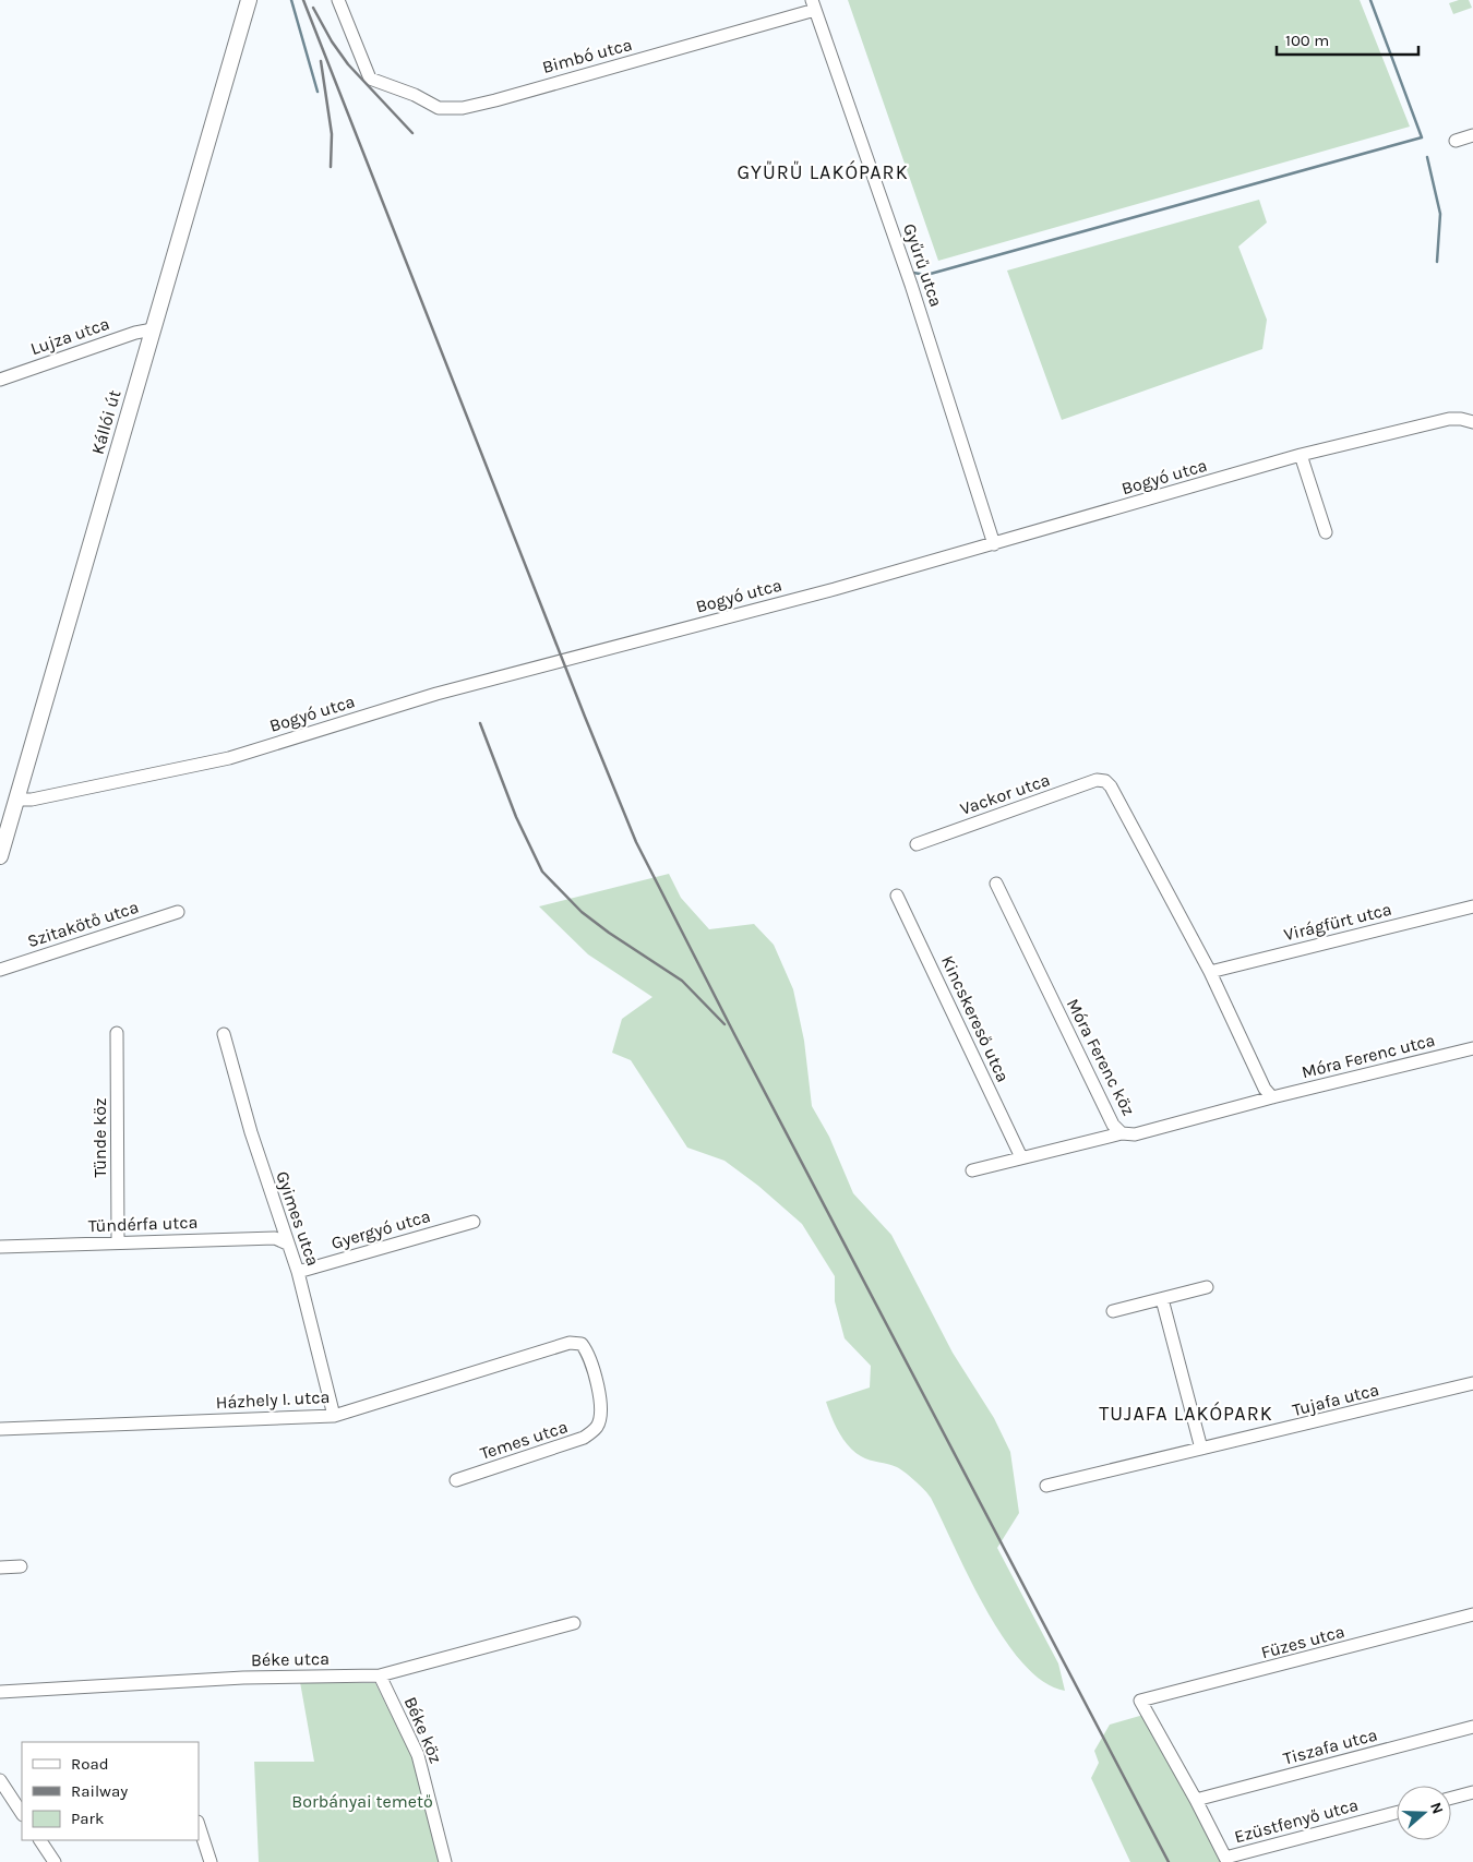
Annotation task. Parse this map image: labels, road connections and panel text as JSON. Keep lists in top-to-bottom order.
{
  "streets": {
    "main road": ["Kállói út"],
    "street": [
      "Bimbó utca",
      "Gyűrű utca",
      "Lujza utca",
      "Bogyó utca",
      "Vackor utca",
      "Virágfürt utca",
      "Szitakötő utca",
      "Kincskereső utca",
      "Móra Ferenc utca",
      "Móra Ferenc köz",
      "Tünde köz",
      "Gyimes utca",
      "Tündérfa utca",
      "Gyergyó utca",
      "Házhely I. utca",
      "Tujafa utca",
      "Temes utca",
      "Füzes utca",
      "Béke utca",
      "Béke köz",
      "Tiszafa utca",
      "Ezüstfenyő utca"
    ]
  },
  "crossings": [
    ["Bimbó utca", "Gyűrű utca"],
    ["Gyűrű utca", "Bogyó utca"],
    ["Lujza utca", "Kállói út"],
    ["Kállói út", "Bogyó utca"],
    ["Vackor utca", "Virágfürt utca"],
    ["Móra Ferenc utca", "Móra Ferenc köz"],
    ["Tünde köz", "Tündérfa utca"],
    ["Gyimes utca", "Tündérfa utca"],
    ["Gyimes utca", "Gyergyó utca"],
    ["Gyimes utca", "Házhely I. utca"],
    ["Házhely I. utca", "Temes utca"],
    ["Füzes utca", "Tiszafa utca"],
    ["Füzes utca", "Ezüstfenyő utca"],
    ["Béke utca", "Béke köz"],
    ["Tiszafa utca", "Ezüstfenyő utca"]
  ],
  "districts": ["GYŰRŰ LAKÓPARK", "TUJAFA LAKÓPARK"],
  "parks": ["Borbányai temető"],
  "legend": ["Road", "Railway", "Park"],
  "scale_bar": "100 m",
  "north": "right"
}
